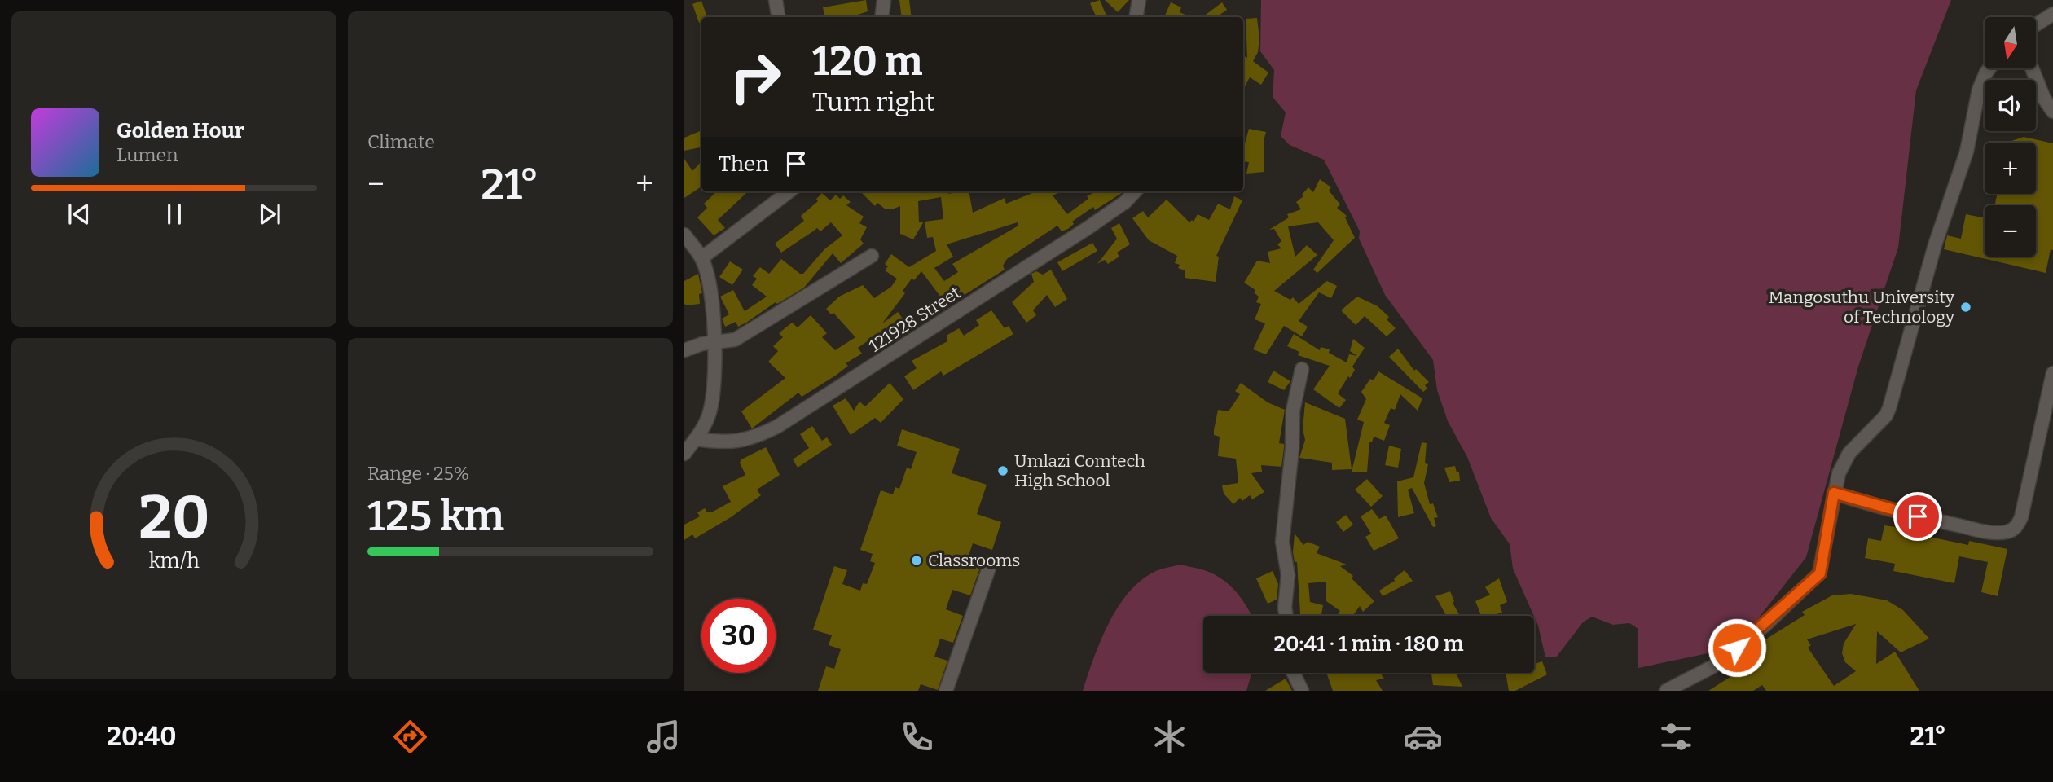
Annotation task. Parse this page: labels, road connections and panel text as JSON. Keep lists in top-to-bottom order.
{
  "streets": {
    "street": ["121928 Street"]
  },
  "places": ["Mangosuthu University of Technology", "Umlazi Comtech High School", "Classrooms"],
  "north": "bottom",
  "page": {
    "tile": [
      "Climate",
      ["Range · 25%", "125 km"]
    ],
    "map_buttons": ["+", "−"],
    "turn": ["120 m", "Turn right"],
    "song": ["Golden Hour", "Lumen"],
    "then": "Then",
    "heat": ["−", "21°", "+"],
    "limit": "30",
    "trip": "20:41 · 1 min · 180 m",
    "tabs": ["20:40", "21°"],
    "gauge": ["20", "km/h"]
  }
}
